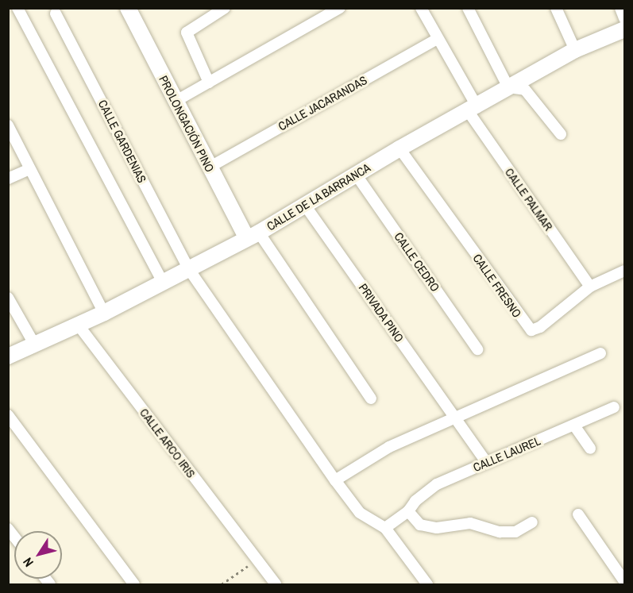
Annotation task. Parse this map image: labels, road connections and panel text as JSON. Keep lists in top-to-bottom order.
{
  "streets": {
    "main road": ["PROLONGACIÓN PINO", "CALLE DE LA BARRANCA"],
    "street": [
      "CALLE JACARANDAS",
      "CALLE GARDENIAS",
      "CALLE PALMAR",
      "CALLE CEDRO",
      "CALLE FRESNO",
      "PRIVADA PINO",
      "CALLE ARCO IRIS",
      "CALLE LAUREL"
    ]
  },
  "crossings": [
    ["CALLE JACARANDAS", "PROLONGACIÓN PINO"],
    ["CALLE JACARANDAS", "CALLE PALMAR"],
    ["PROLONGACIÓN PINO", "CALLE DE LA BARRANCA"],
    ["CALLE GARDENIAS", "CALLE DE LA BARRANCA"],
    ["CALLE GARDENIAS", "CALLE LAUREL"],
    ["CALLE DE LA BARRANCA", "CALLE PALMAR"],
    ["CALLE DE LA BARRANCA", "CALLE CEDRO"],
    ["CALLE DE LA BARRANCA", "CALLE FRESNO"],
    ["CALLE DE LA BARRANCA", "PRIVADA PINO"],
    ["CALLE DE LA BARRANCA", "CALLE ARCO IRIS"],
    ["CALLE PALMAR", "CALLE FRESNO"],
    ["PRIVADA PINO", "CALLE LAUREL"]
  ],
  "north": "bottom left"
}
